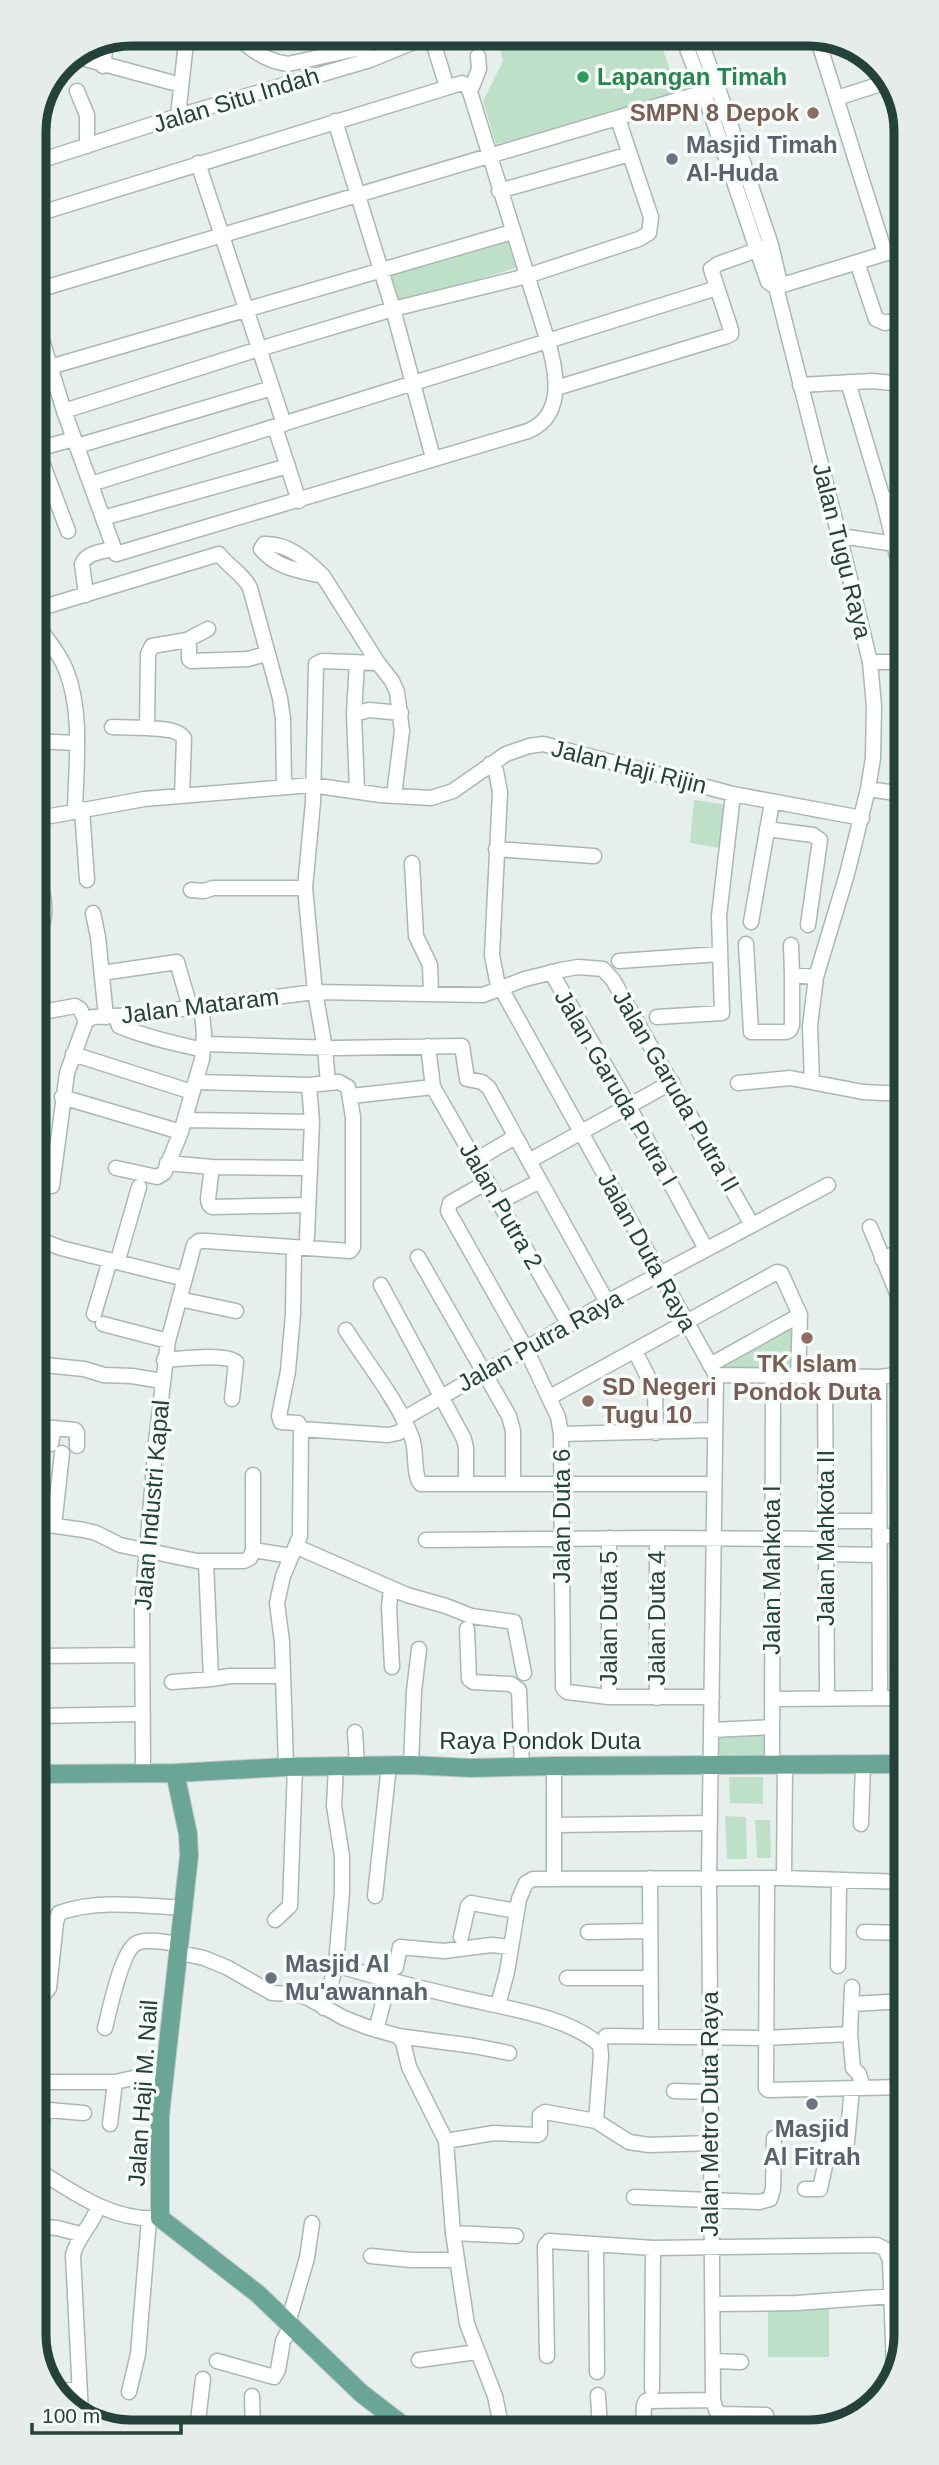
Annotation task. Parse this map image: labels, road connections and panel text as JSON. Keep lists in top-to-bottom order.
{
  "streets": {
    "main road": ["Raya Pondok Duta", "Jalan Haji M. Nail"],
    "street": [
      "Jalan Situ Indah",
      "Jalan Tugu Raya",
      "Jalan Haji Rijin",
      "Jalan Mataram",
      "Jalan Garuda Putra I",
      "Jalan Garuda Putra II",
      "Jalan Putra 2",
      "Jalan Duta Raya",
      "Jalan Putra Raya",
      "Jalan Industri Kapal",
      "Jalan Duta 6",
      "Jalan Mahkota II",
      "Jalan Mahkota I",
      "Jalan Duta 5",
      "Jalan Duta 4",
      "Jalan Metro Duta Raya"
    ]
  },
  "crossings": [
    ["Jalan Tugu Raya", "Jalan Haji Rijin"],
    ["Jalan Haji Rijin", "Jalan Duta Raya"],
    ["Jalan Mataram", "Jalan Garuda Putra I"],
    ["Jalan Garuda Putra I", "Jalan Garuda Putra II"],
    ["Jalan Garuda Putra I", "Jalan Duta Raya"],
    ["Jalan Garuda Putra I", "Jalan Putra Raya"],
    ["Jalan Garuda Putra II", "Jalan Putra Raya"],
    ["Jalan Putra 2", "Jalan Putra Raya"],
    ["Jalan Putra 2", "Jalan Duta 6"],
    ["Jalan Duta Raya", "Jalan Putra Raya"],
    ["Jalan Putra Raya", "Jalan Duta 6"],
    ["Jalan Industri Kapal", "Raya Pondok Duta"],
    ["Jalan Duta 6", "Jalan Duta 5"],
    ["Jalan Mahkota I", "Raya Pondok Duta"],
    ["Raya Pondok Duta", "Jalan Haji M. Nail"],
    ["Raya Pondok Duta", "Jalan Metro Duta Raya"]
  ],
  "places": [
    "Lapangan Timah",
    "SMPN 8 Depok",
    "Masjid Timah Al-Huda",
    "TK Islam Pondok Duta",
    "SD Negeri Tugu 10",
    "Masjid Al Mu'awannah",
    "Masjid Al Fitrah"
  ],
  "scale_bar": "100 m"
}
